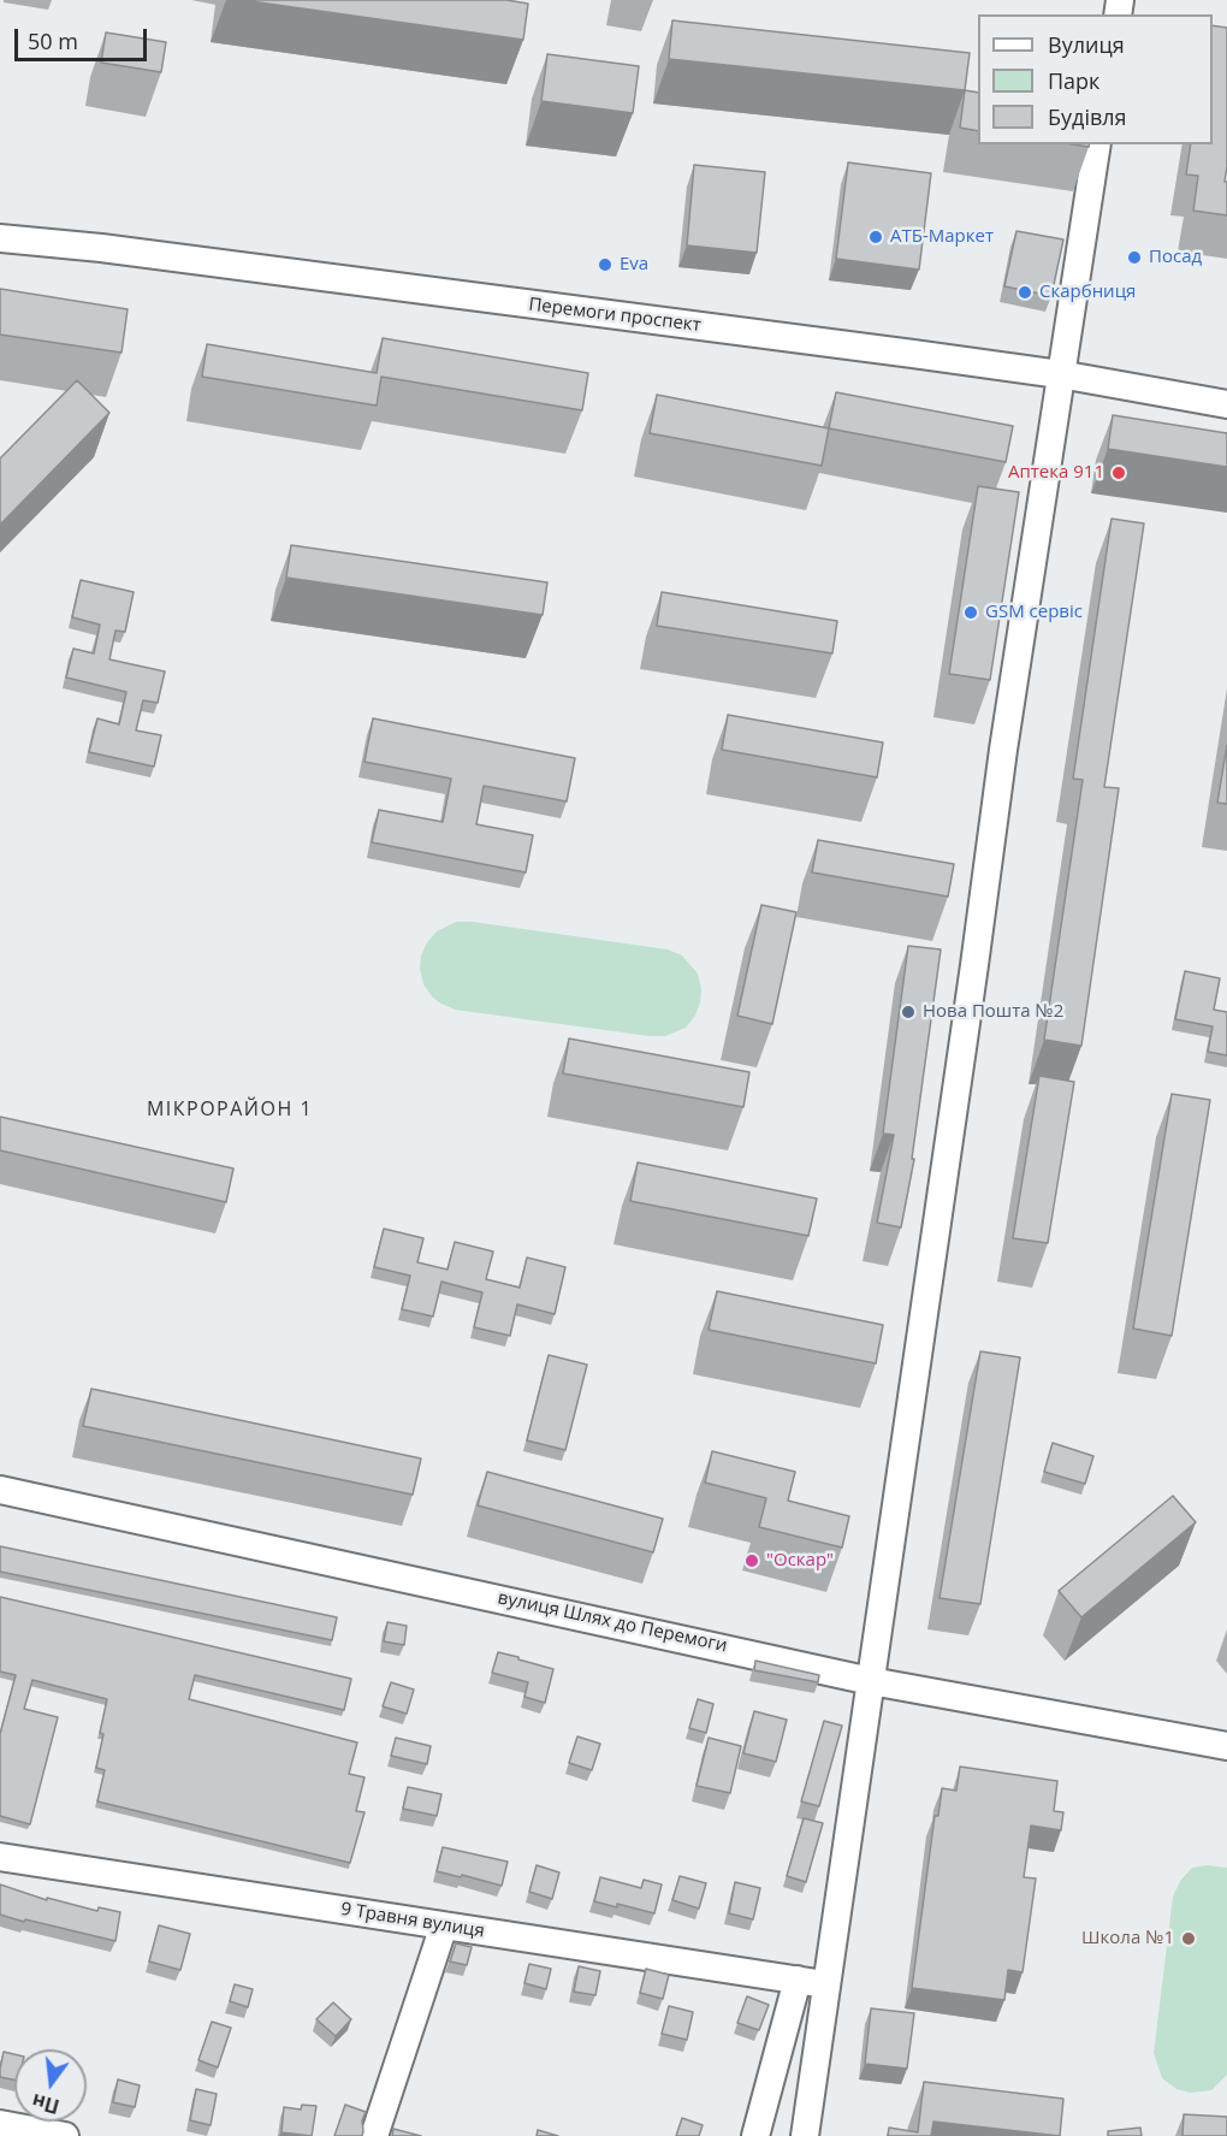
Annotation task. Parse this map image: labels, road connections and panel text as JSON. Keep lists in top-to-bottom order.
{
  "streets": {
    "street": ["Перемоги проспект", "вулиця Шлях до Перемоги", "9 Травня вулиця"]
  },
  "districts": ["МІКРОРАЙОН 1"],
  "places": [
    "АТБ-Маркет",
    "Посад",
    "Eva",
    "Скарбниця",
    "Аптека 911",
    "GSM сервіс",
    "Нова Пошта №2",
    "\"Оскар\"",
    "Школа №1"
  ],
  "legend": ["Вулиця", "Парк", "Будівля"],
  "scale_bar": "50 m",
  "north": "bottom"
}
